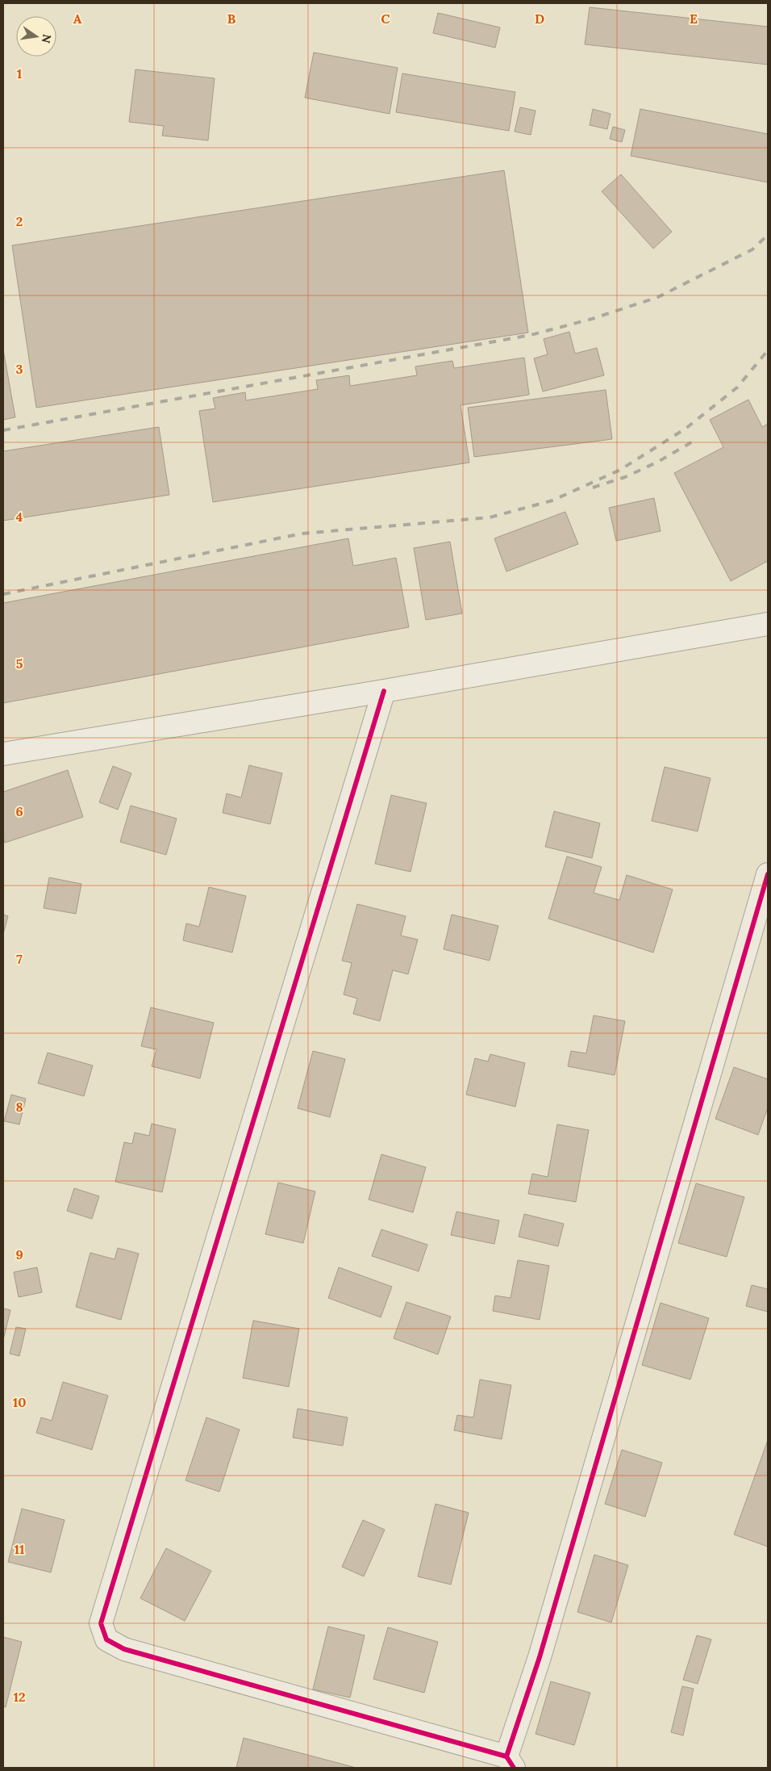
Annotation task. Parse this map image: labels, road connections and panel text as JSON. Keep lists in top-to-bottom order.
{
  "north": "right",
  "grid": {
    "columns": [
      "A",
      "B",
      "C",
      "D",
      "E"
    ],
    "rows": [
      "1",
      "2",
      "3",
      "4",
      "5",
      "6",
      "7",
      "8",
      "9",
      "10",
      "11",
      "12"
    ]
  }
}
